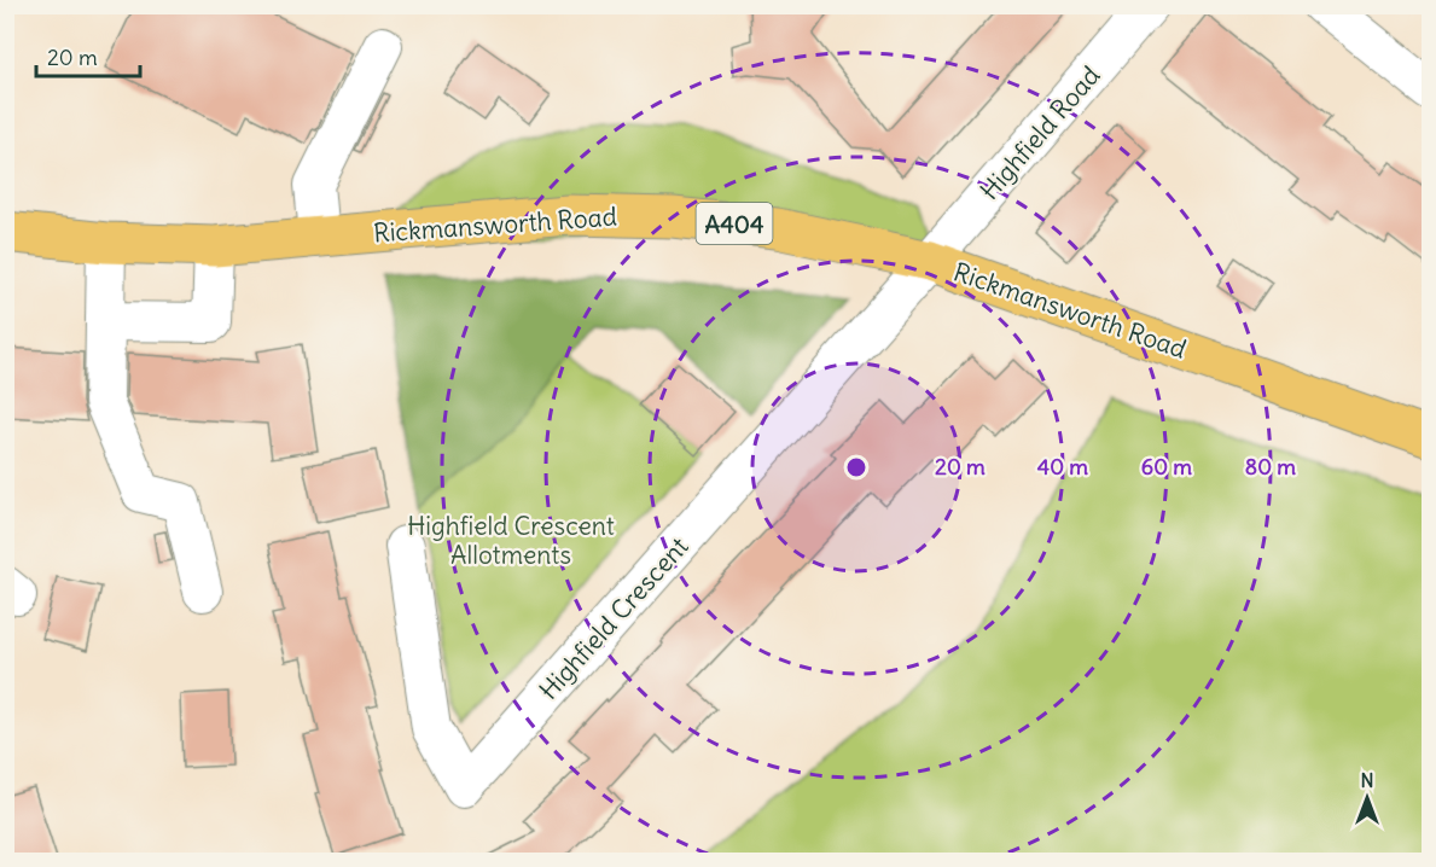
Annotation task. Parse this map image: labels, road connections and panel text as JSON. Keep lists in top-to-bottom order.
{
  "streets": {
    "main road": ["A404", "Rickmansworth Road"],
    "street": ["Highfield Road", "Highfield Crescent"]
  },
  "crossings": [
    ["Highfield Road", "Rickmansworth Road"],
    ["Highfield Road", "Highfield Crescent"],
    ["Rickmansworth Road", "Highfield Crescent"]
  ],
  "parks": ["Highfield Crescent Allotments"],
  "scale_bar": "20 m",
  "north": "top",
  "rings": [
    "20 m",
    "40 m",
    "60 m",
    "80 m"
  ]
}
